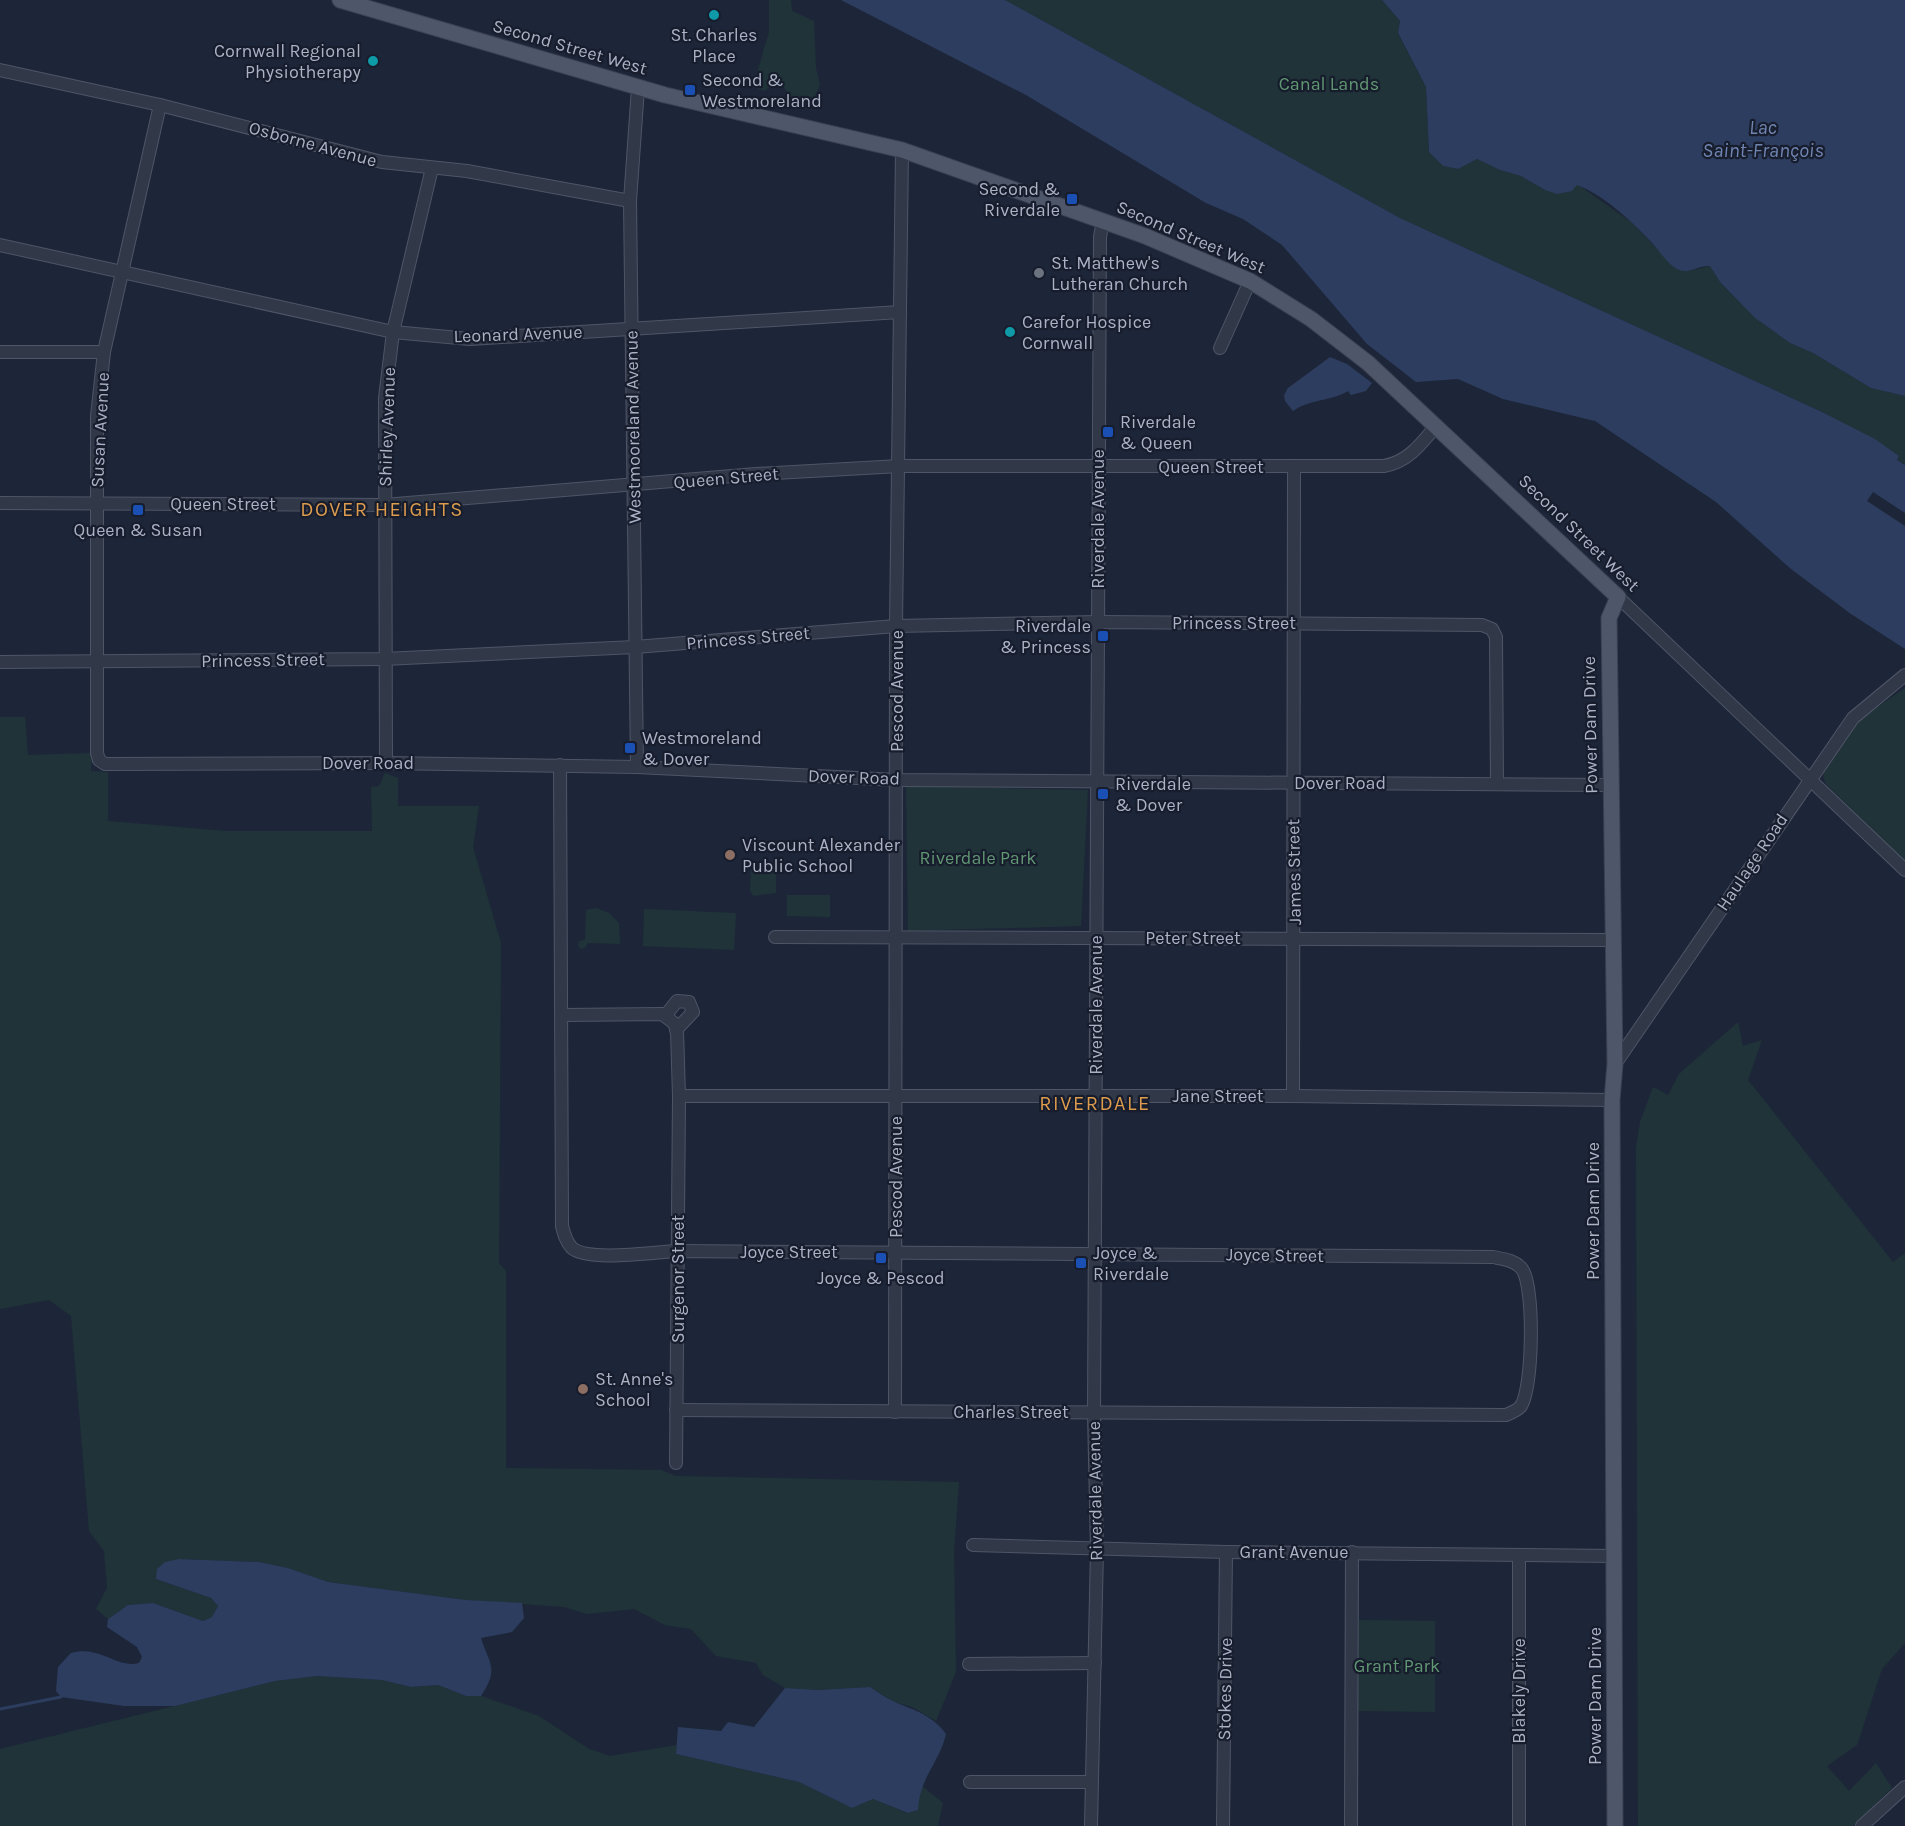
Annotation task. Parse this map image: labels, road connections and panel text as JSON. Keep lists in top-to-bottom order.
{
  "streets": {
    "main road": ["Second Street West", "Power Dam Drive"],
    "street": [
      "Osborne Avenue",
      "Leonard Avenue",
      "Shirley Avenue",
      "Westmooreland Avenue",
      "Susan Avenue",
      "Queen Street",
      "Riverdale Avenue",
      "Princess Street",
      "Pescod Avenue",
      "Dover Road",
      "Haulage Road",
      "James Street",
      "Peter Street",
      "Jane Street",
      "Joyce Street",
      "Surgenor Street",
      "Charles Street",
      "Grant Avenue",
      "Stokes Drive",
      "Blakely Drive"
    ]
  },
  "crossings": [
    ["Second Street West", "Westmooreland Avenue"],
    ["Second Street West", "Queen Street"],
    ["Second Street West", "Riverdale Avenue"],
    ["Second Street West", "Pescod Avenue"],
    ["Second Street West", "Power Dam Drive"],
    ["Second Street West", "Haulage Road"],
    ["Osborne Avenue", "Shirley Avenue"],
    ["Osborne Avenue", "Westmooreland Avenue"],
    ["Osborne Avenue", "Susan Avenue"],
    ["Leonard Avenue", "Shirley Avenue"],
    ["Leonard Avenue", "Westmooreland Avenue"],
    ["Leonard Avenue", "Susan Avenue"],
    ["Leonard Avenue", "Pescod Avenue"],
    ["Shirley Avenue", "Queen Street"],
    ["Shirley Avenue", "Princess Street"],
    ["Shirley Avenue", "Dover Road"],
    ["Westmooreland Avenue", "Queen Street"],
    ["Westmooreland Avenue", "Princess Street"],
    ["Westmooreland Avenue", "Dover Road"],
    ["Susan Avenue", "Queen Street"],
    ["Susan Avenue", "Princess Street"],
    ["Susan Avenue", "Dover Road"],
    ["Queen Street", "Riverdale Avenue"],
    ["Queen Street", "Pescod Avenue"],
    ["Queen Street", "James Street"],
    ["Riverdale Avenue", "Princess Street"],
    ["Riverdale Avenue", "Dover Road"],
    ["Riverdale Avenue", "Peter Street"],
    ["Riverdale Avenue", "Jane Street"],
    ["Riverdale Avenue", "Joyce Street"],
    ["Riverdale Avenue", "Charles Street"],
    ["Riverdale Avenue", "Grant Avenue"],
    ["Princess Street", "Pescod Avenue"],
    ["Princess Street", "Dover Road"],
    ["Princess Street", "James Street"],
    ["Pescod Avenue", "Dover Road"],
    ["Pescod Avenue", "Peter Street"],
    ["Pescod Avenue", "Jane Street"],
    ["Pescod Avenue", "Joyce Street"],
    ["Pescod Avenue", "Charles Street"],
    ["Power Dam Drive", "Dover Road"],
    ["Power Dam Drive", "Haulage Road"],
    ["Power Dam Drive", "Peter Street"],
    ["Power Dam Drive", "Jane Street"],
    ["Power Dam Drive", "Grant Avenue"],
    ["Dover Road", "James Street"],
    ["Dover Road", "Joyce Street"],
    ["James Street", "Peter Street"],
    ["James Street", "Jane Street"],
    ["Jane Street", "Surgenor Street"],
    ["Joyce Street", "Surgenor Street"],
    ["Joyce Street", "Charles Street"],
    ["Surgenor Street", "Charles Street"],
    ["Grant Avenue", "Stokes Drive"],
    ["Grant Avenue", "Blakely Drive"]
  ],
  "districts": ["DOVER HEIGHTS", "RIVERDALE"],
  "water": ["Lac Saint-François"],
  "parks": ["Canal Lands", "Riverdale Park", "Grant Park"],
  "places": {
    "other": [
      "St. Charles Place",
      "Cornwall Regional Physiotherapy",
      "St. Matthew's Lutheran Church",
      "Carefor Hospice Cornwall",
      "Viscount Alexander Public School",
      "St. Anne's School"
    ],
    "transit": [
      "Second & Westmoreland",
      "Second & Riverdale",
      "Riverdale & Queen",
      "Queen & Susan",
      "Riverdale & Princess",
      "Westmoreland & Dover",
      "Riverdale & Dover",
      "Joyce & Pescod",
      "Joyce & Riverdale"
    ]
  }
}
